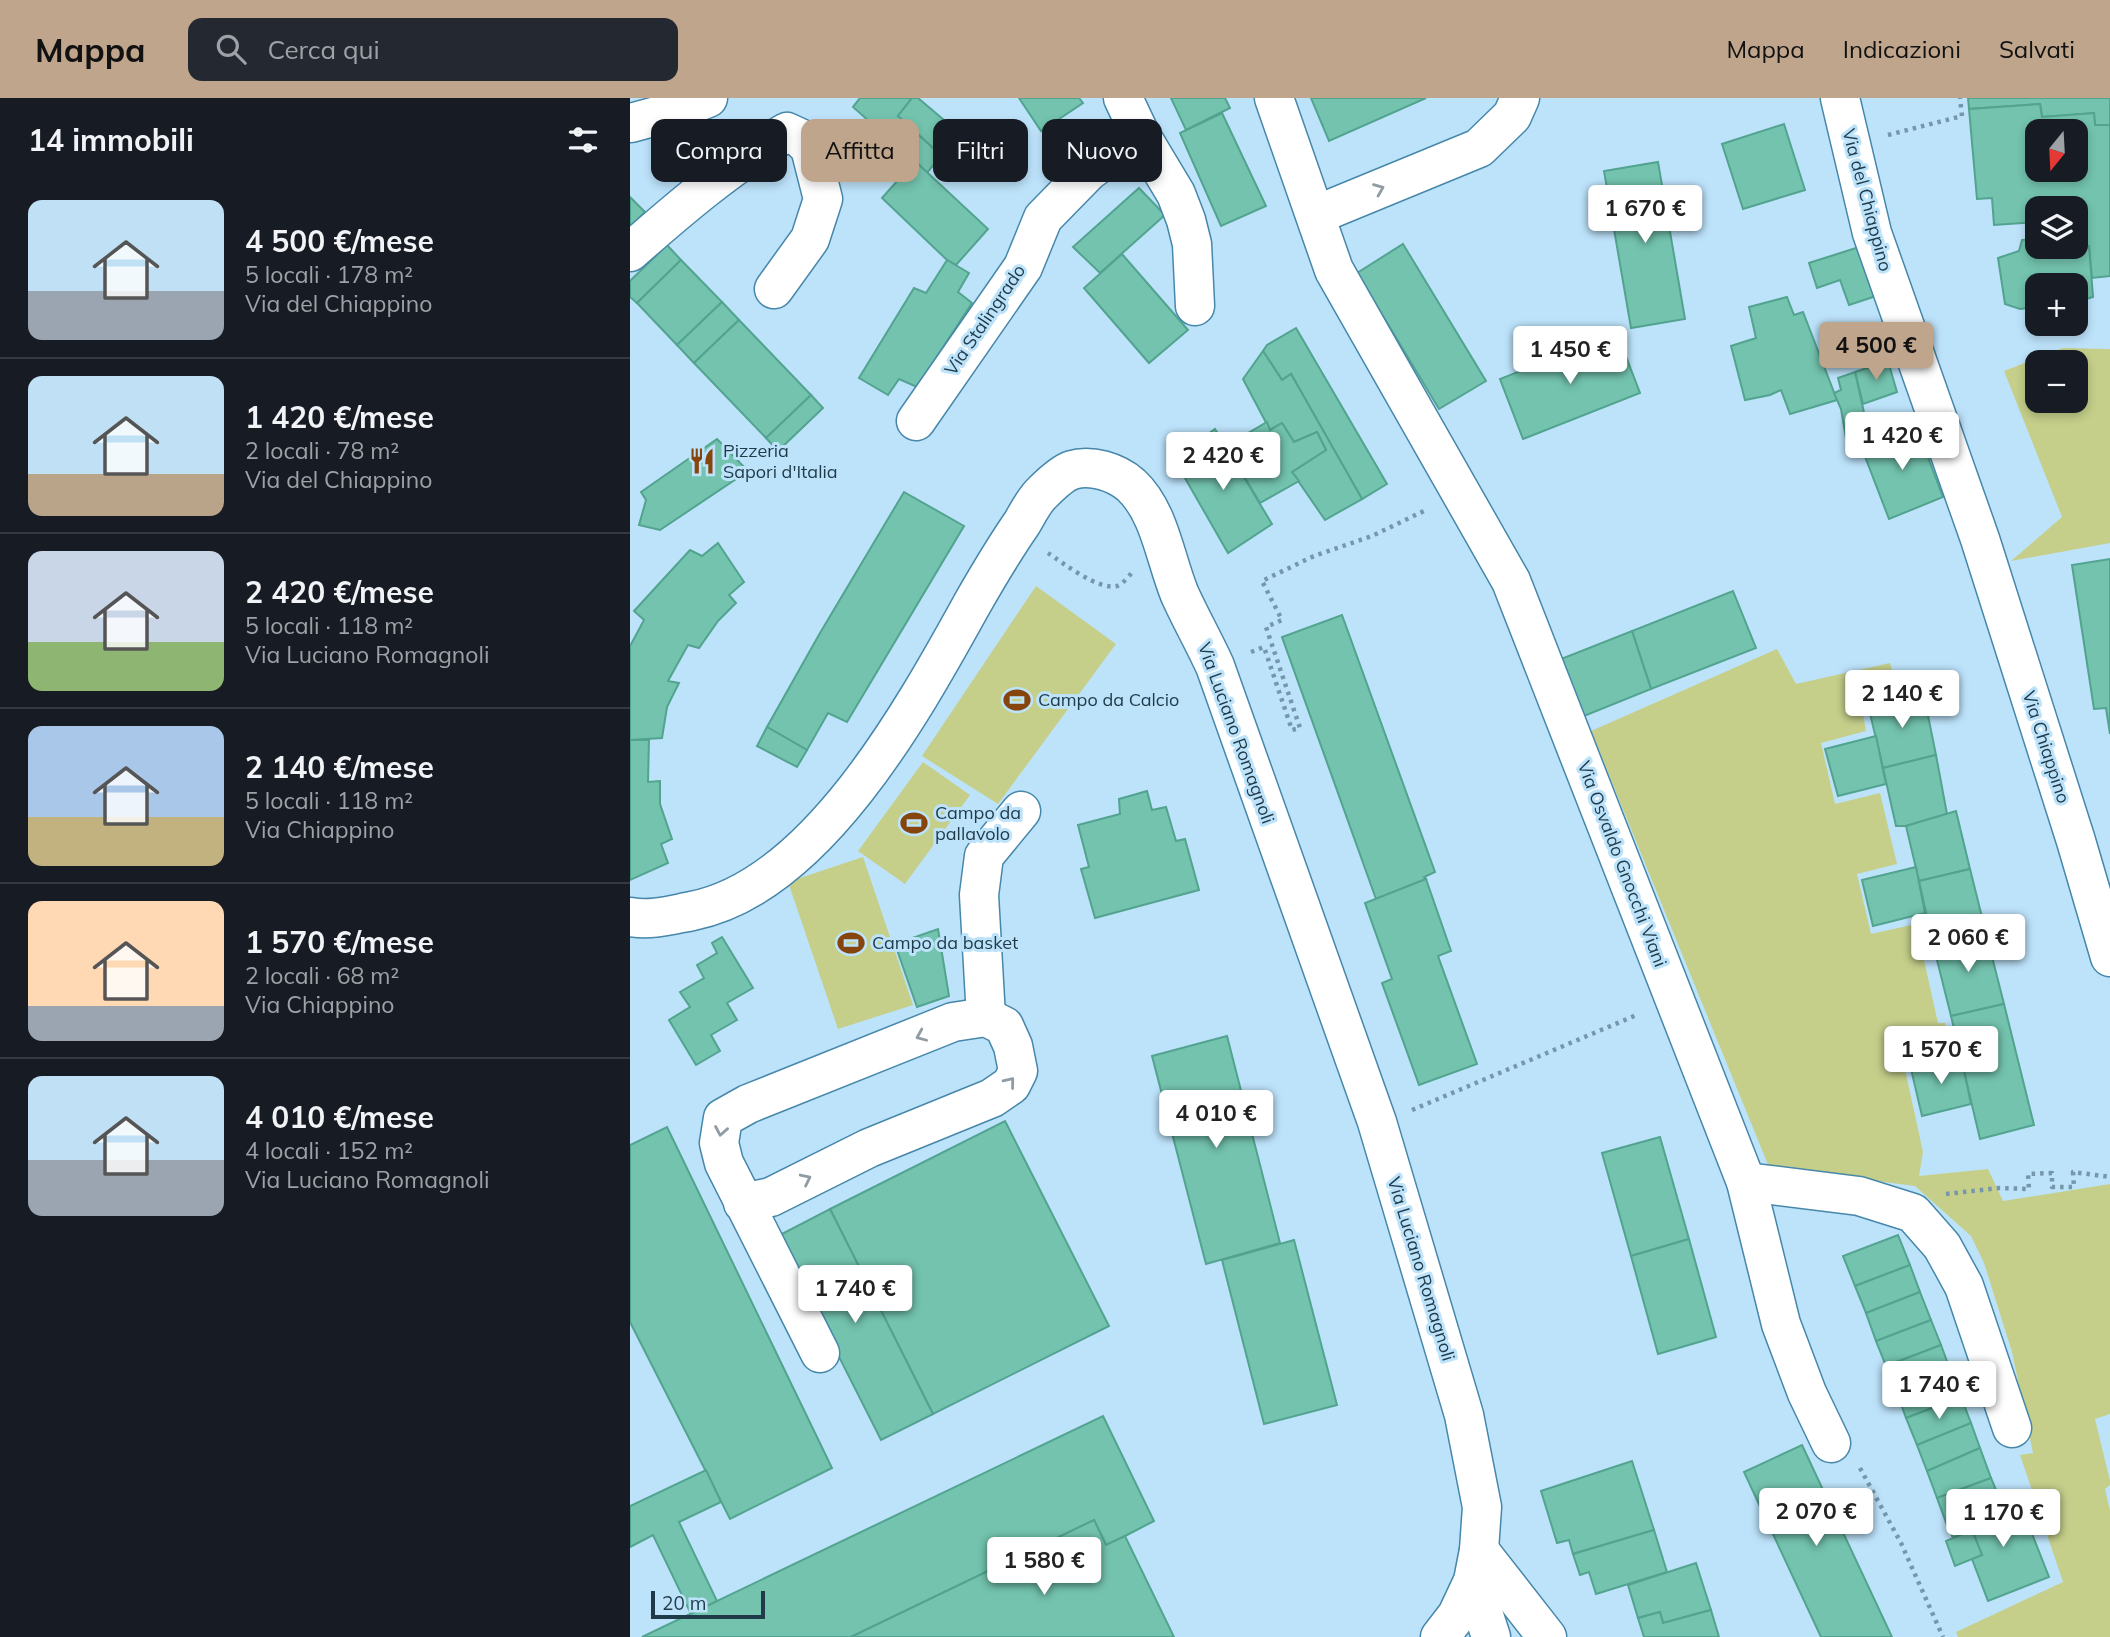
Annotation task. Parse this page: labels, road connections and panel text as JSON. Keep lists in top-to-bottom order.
{
  "streets": {
    "street": [
      "Via del Chiappino",
      "Via Stalingrado",
      "Via Luciano Romagnoli",
      "Via Chiappino",
      "Via Osvaldo Gnocchi Viani"
    ]
  },
  "crossings": [
    ["Via del Chiappino", "Via Chiappino"]
  ],
  "places": {
    "restaurant": ["Pizzeria Sapori d'Italia"],
    "sports": ["Campo da Calcio", "Campo da pallavolo", "Campo da basket"]
  },
  "scale_bar": "20 m",
  "north": "bottom",
  "page": {
    "header": "Mappa",
    "search": "Cerca qui",
    "nav": ["Mappa", "Indicazioni", "Salvati"],
    "heading": "14 immobili",
    "map_buttons": ["+", "−"],
    "chip": [
      "Compra",
      "Affitta",
      "Filtri",
      "Nuovo"
    ],
    "list": [
      {
        "name": "4 500 €/mese",
        "note": "5 locali · 178 m² · Via del Chiappino"
      },
      {
        "name": "1 420 €/mese",
        "note": "2 locali · 78 m² · Via del Chiappino"
      },
      {
        "name": "2 420 €/mese",
        "note": "5 locali · 118 m² · Via Luciano Romagnoli"
      },
      {
        "name": "2 140 €/mese",
        "note": "5 locali · 118 m² · Via Chiappino"
      },
      {
        "name": "1 570 €/mese",
        "note": "2 locali · 68 m² · Via Chiappino"
      },
      {
        "name": "4 010 €/mese",
        "note": "4 locali · 152 m² · Via Luciano Romagnoli"
      }
    ],
    "price": [
      "1 670 €",
      "4 500 €",
      "1 450 €",
      "1 420 €",
      "2 420 €",
      "2 140 €",
      "2 060 €",
      "1 570 €",
      "4 010 €",
      "1 740 €",
      "1 740 €",
      "2 070 €",
      "1 170 €",
      "1 580 €"
    ],
    "scale": "20 m"
  }
}
